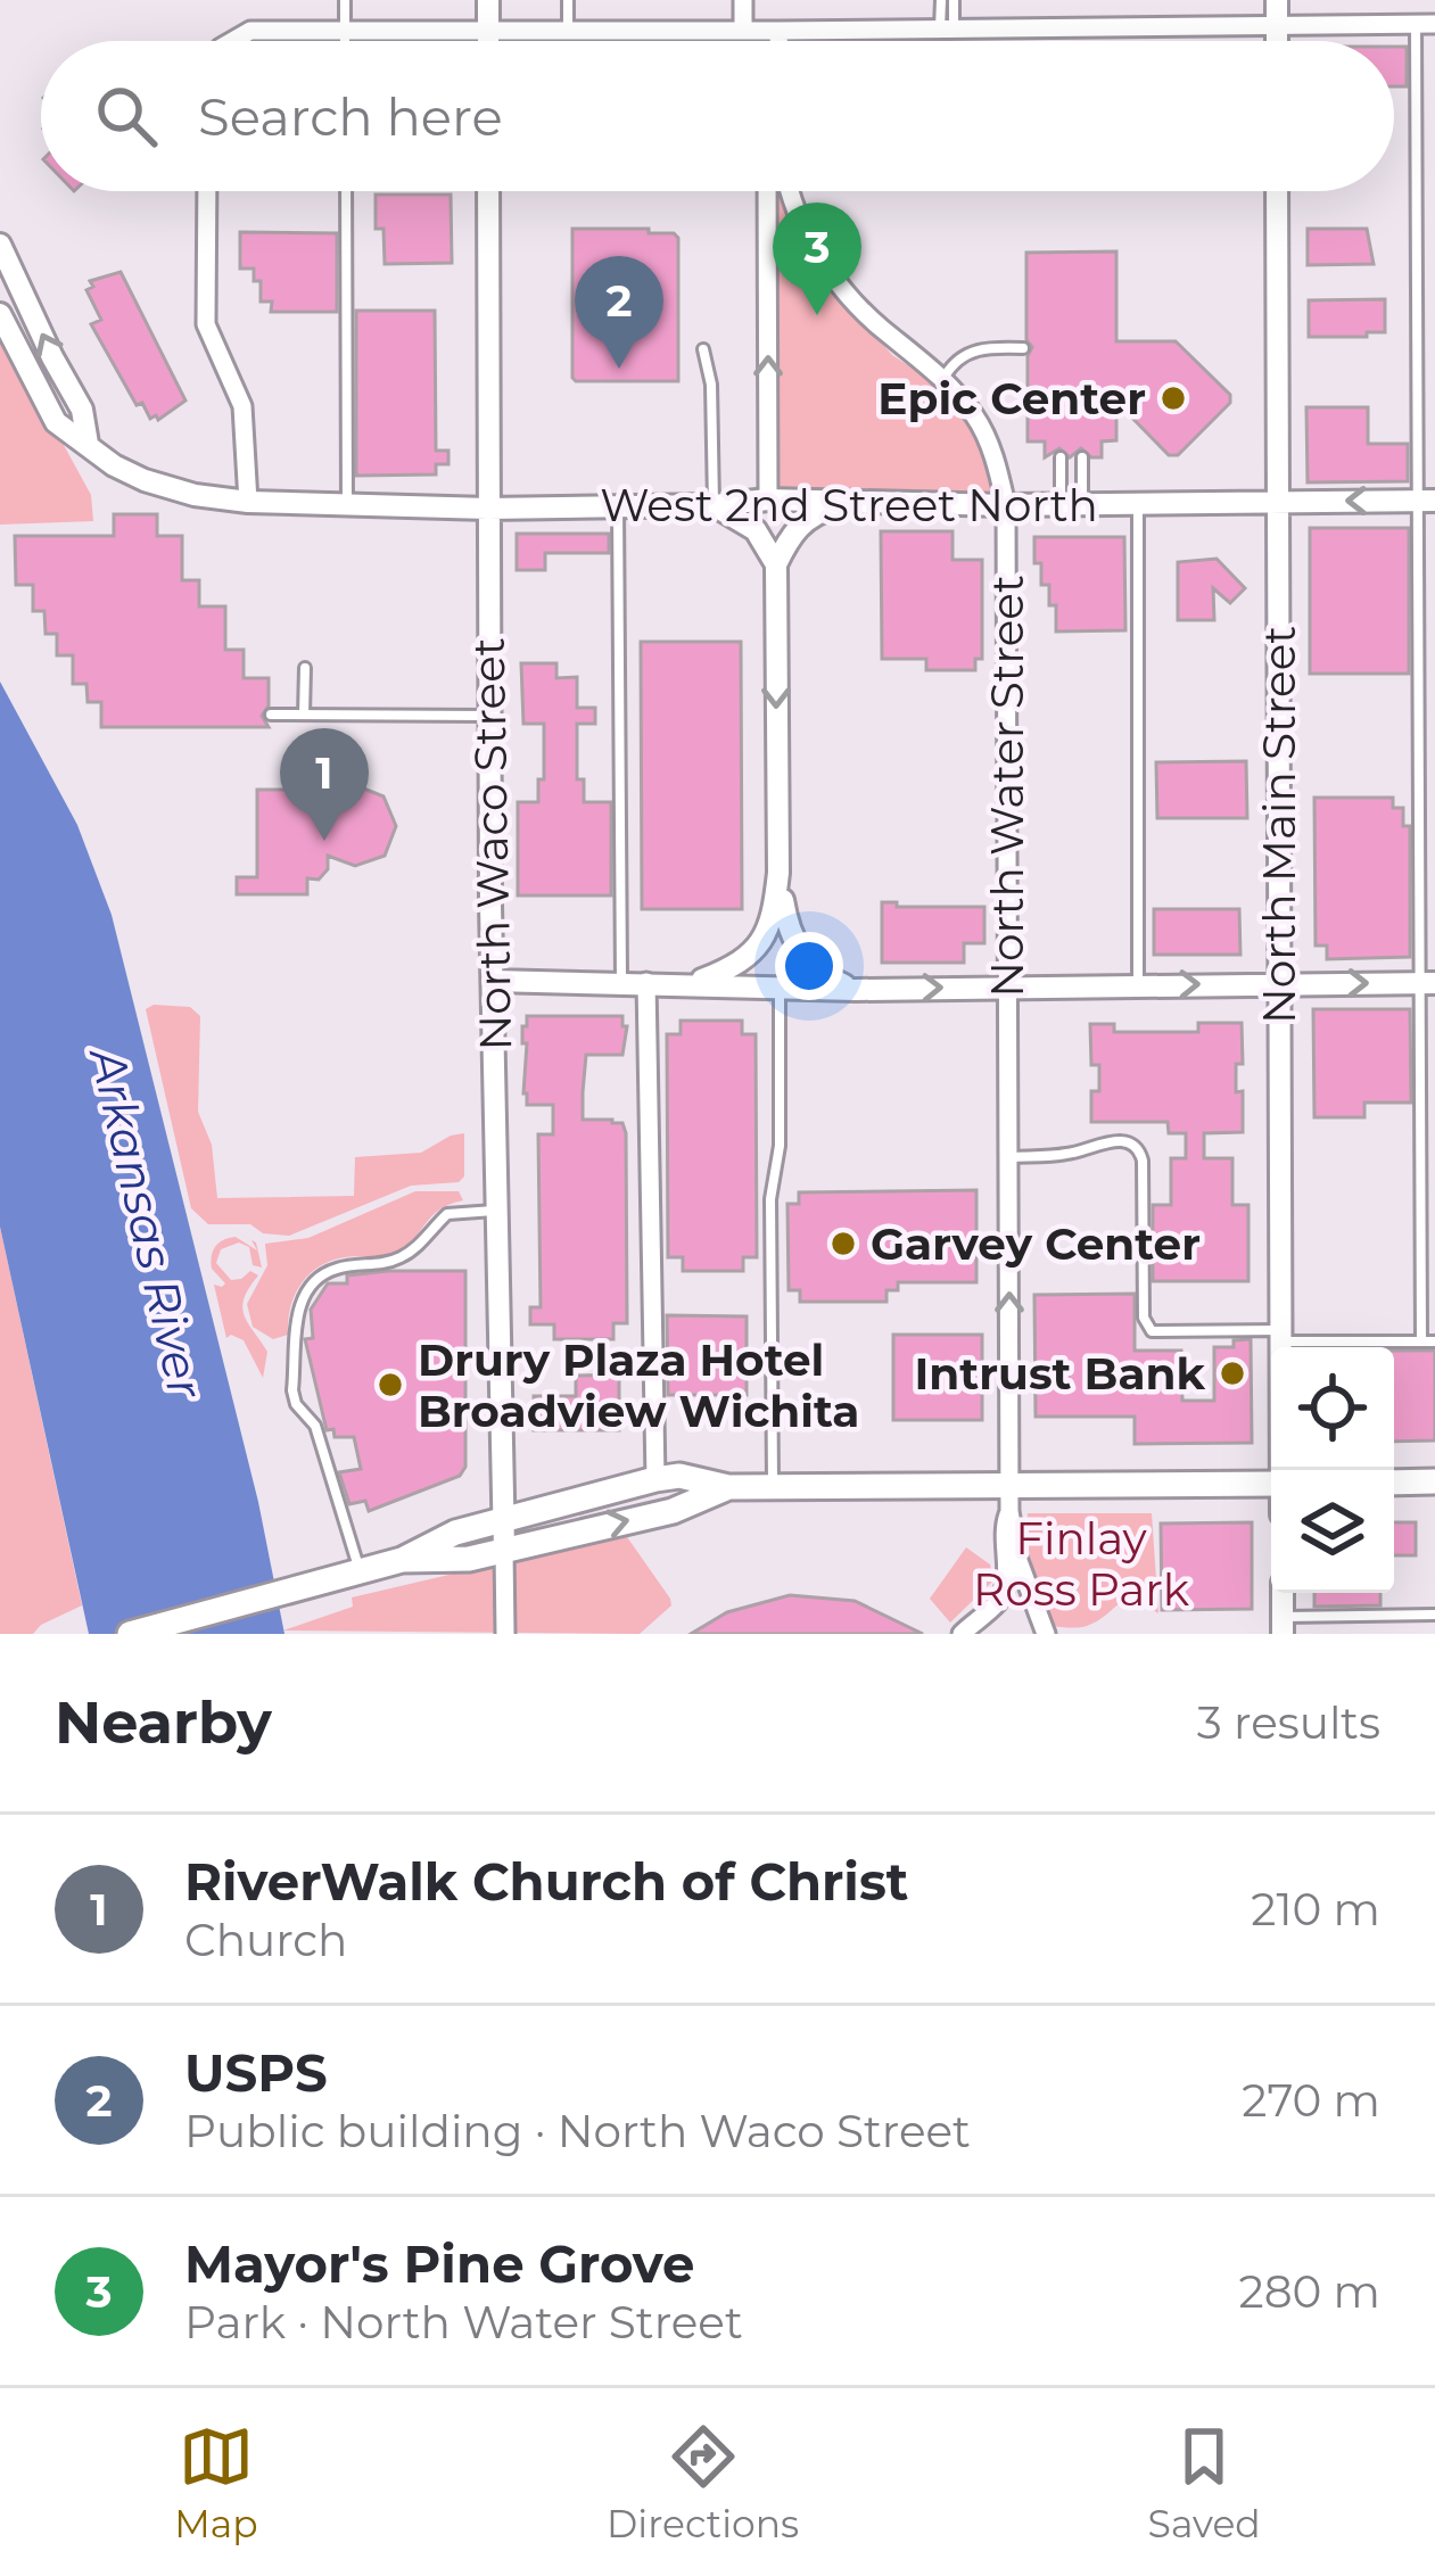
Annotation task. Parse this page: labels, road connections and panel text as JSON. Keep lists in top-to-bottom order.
{
  "streets": {
    "street": [
      "West 2nd Street North",
      "North Water Street",
      "North Main Street",
      "North Waco Street"
    ]
  },
  "crossings": [
    ["West 2nd Street North", "North Water Street"],
    ["West 2nd Street North", "North Main Street"],
    ["West 2nd Street North", "North Waco Street"]
  ],
  "water": ["Arkansas River"],
  "parks": ["Finlay Ross Park"],
  "places": [
    "Epic Center",
    "Garvey Center",
    "Intrust Bank",
    "Drury Plaza Hotel Broadview Wichita"
  ],
  "page": {
    "search": "Search here",
    "pins": ["3", "2", "1"],
    "heading": ["Nearby", "3 results"],
    "list": [
      {
        "mark": "1",
        "name": "RiverWalk Church of Christ",
        "note": "Church",
        "value": "210 m"
      },
      {
        "mark": "2",
        "name": "USPS",
        "note": "Public building · North Waco Street",
        "value": "270 m"
      },
      {
        "mark": "3",
        "name": "Mayor's Pine Grove",
        "note": "Park · North Water Street",
        "value": "280 m"
      }
    ],
    "nav": ["Map", "Directions", "Saved"]
  }
}
